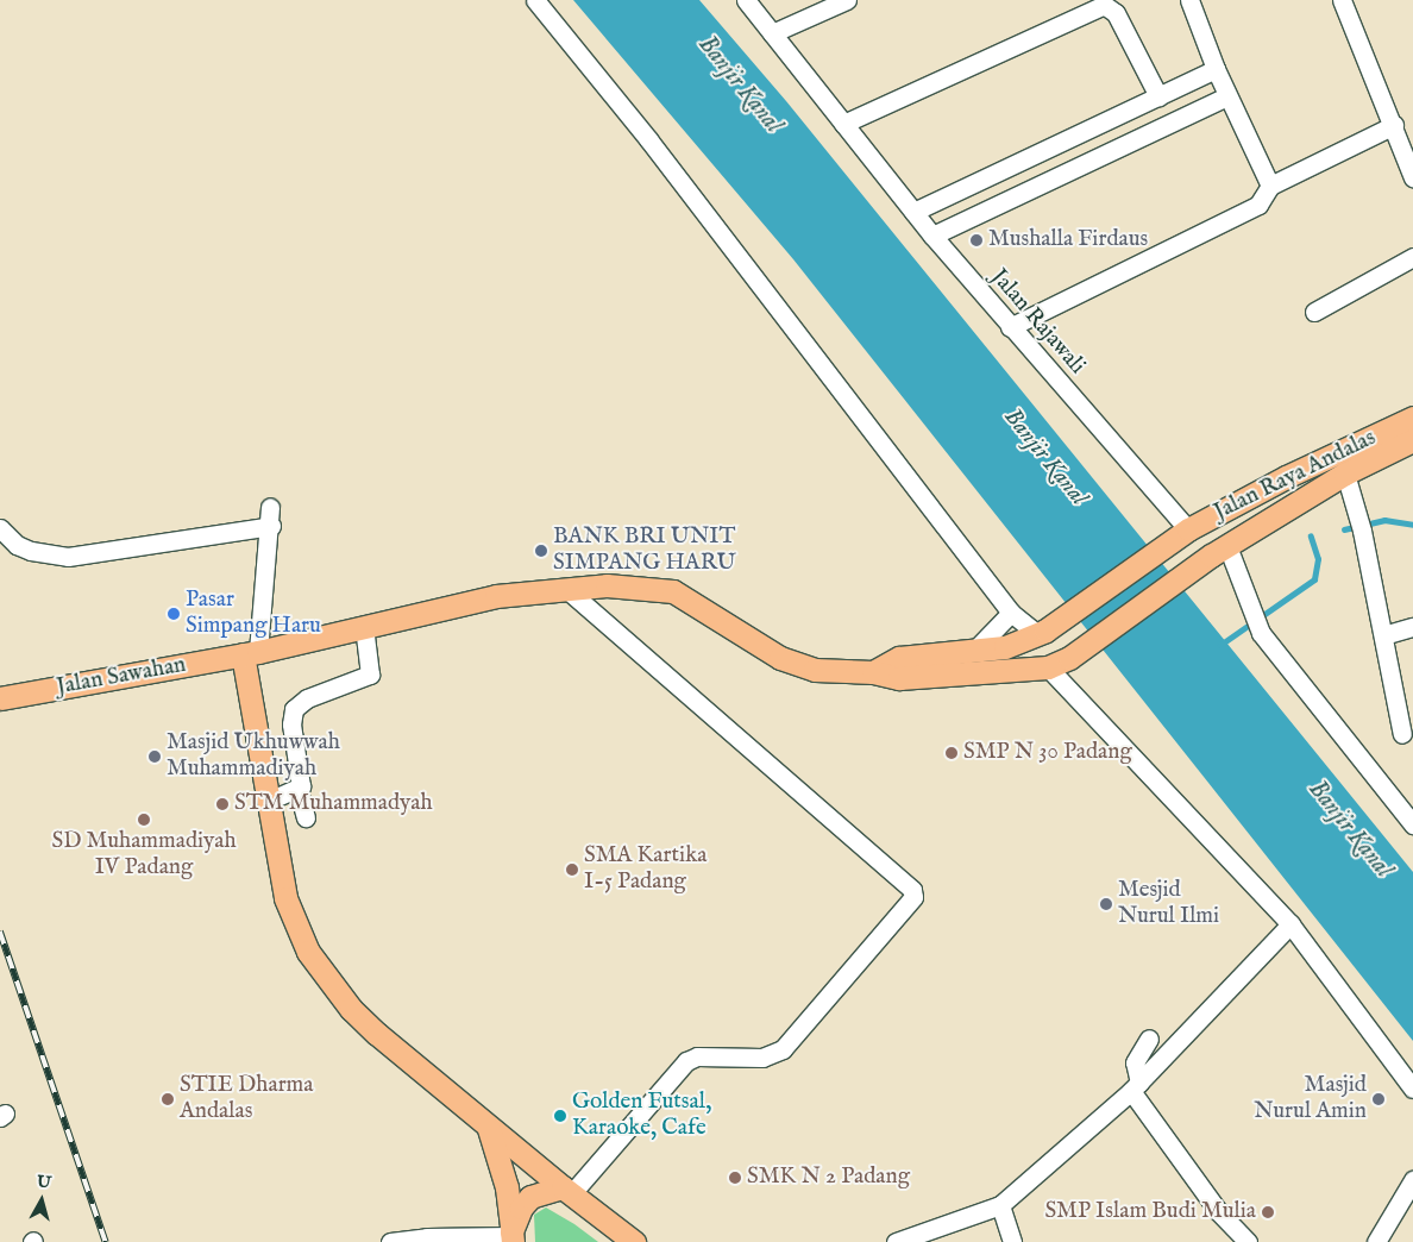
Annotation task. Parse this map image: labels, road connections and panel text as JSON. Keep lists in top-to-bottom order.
{
  "streets": {
    "main road": ["Jalan Raya Andalas", "Jalan Sawahan"],
    "street": ["Jalan Rajawali"]
  },
  "crossings": [
    ["Jalan Rajawali", "Jalan Raya Andalas"],
    ["Jalan Raya Andalas", "Jalan Sawahan"]
  ],
  "water": ["Banjir Kanal"],
  "places": [
    "Mushalla Firdaus",
    "BANK BRI UNIT SIMPANG HARU",
    "Pasar Simpang Haru",
    "SMP N 30 Padang",
    "Masjid Ukhuwwah Muhammadiyah",
    "STM Muhammadyah",
    "SD Muhammadiyah IV Padang",
    "SMA Kartika I-5 Padang",
    "Mesjid Nurul Ilmi",
    "STIE Dharma Andalas",
    "Masjid Nurul Amin",
    "Golden Futsal, Karaoke, Cafe",
    "SMK N 2 Padang",
    "SMP Islam Budi Mulia"
  ],
  "north": "top"
}
